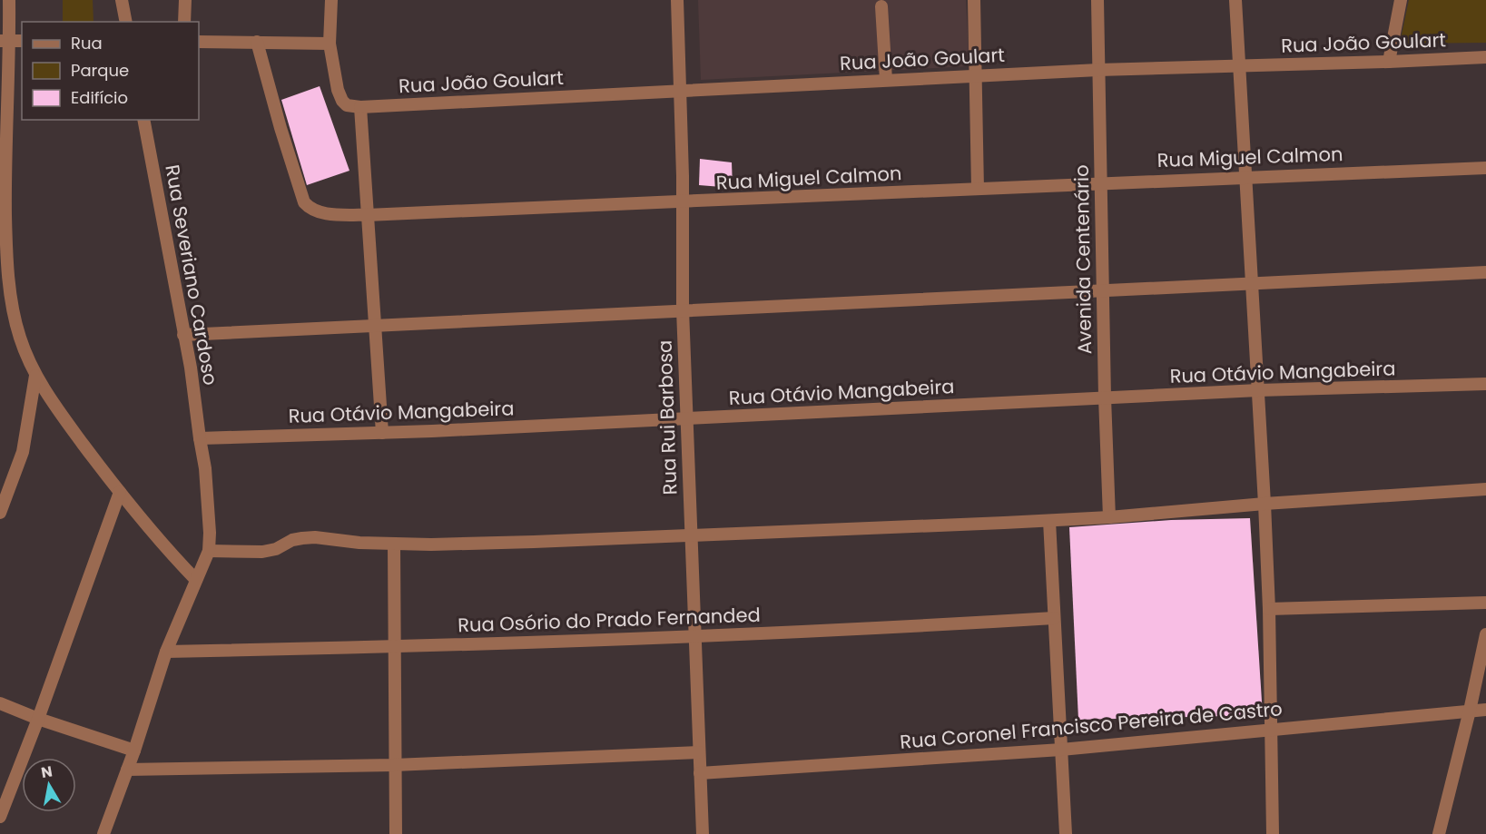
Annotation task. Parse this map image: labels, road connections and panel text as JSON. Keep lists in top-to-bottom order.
{
  "streets": {
    "street": [
      "Rua João Goulart",
      "Rua Miguel Calmon",
      "Avenida Centenário",
      "Rua Severiano Cardoso",
      "Rua Otávio Mangabeira",
      "Rua Rui Barbosa",
      "Rua Osório do Prado Fernanded",
      "Rua Coronel Francisco Pereira de Castro"
    ]
  },
  "crossings": [
    ["Rua João Goulart", "Avenida Centenário"],
    ["Rua João Goulart", "Rua Rui Barbosa"],
    ["Rua Miguel Calmon", "Avenida Centenário"],
    ["Rua Miguel Calmon", "Rua Rui Barbosa"],
    ["Avenida Centenário", "Rua Otávio Mangabeira"],
    ["Rua Severiano Cardoso", "Rua Otávio Mangabeira"],
    ["Rua Otávio Mangabeira", "Rua Rui Barbosa"],
    ["Rua Rui Barbosa", "Rua Osório do Prado Fernanded"],
    ["Rua Rui Barbosa", "Rua Coronel Francisco Pereira de Castro"]
  ],
  "legend": ["Rua", "Parque", "Edifício"],
  "north": "top"
}
